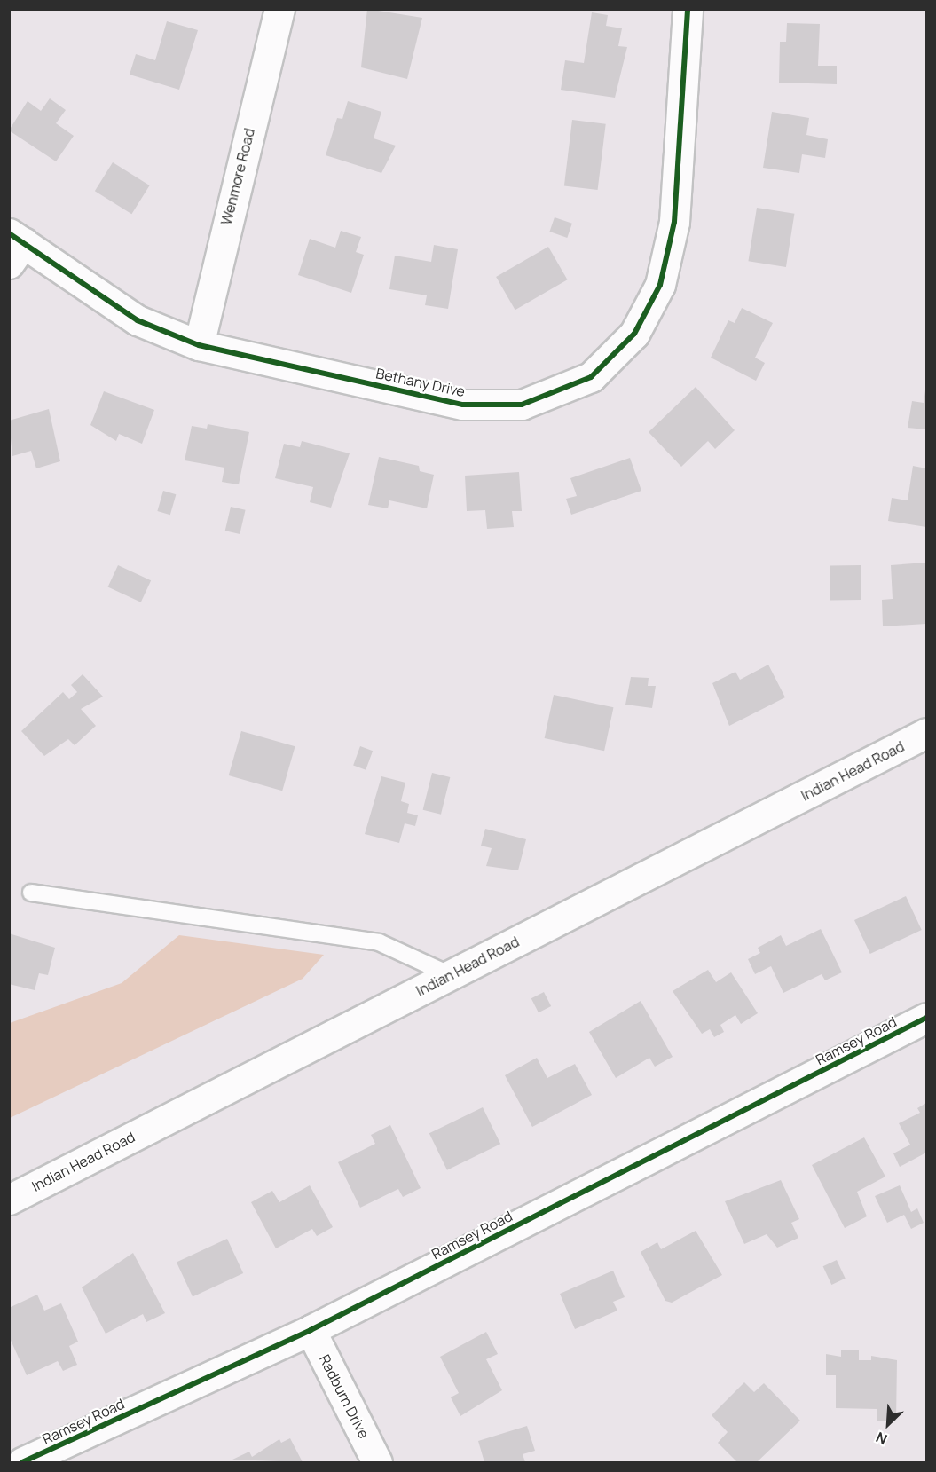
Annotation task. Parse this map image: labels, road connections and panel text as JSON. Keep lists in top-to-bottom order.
{
  "streets": {
    "street": [
      "Wenmore Road",
      "Bethany Drive",
      "Indian Head Road",
      "Ramsey Road",
      "Radburn Drive"
    ]
  },
  "crossings": [
    ["Wenmore Road", "Bethany Drive"],
    ["Ramsey Road", "Radburn Drive"]
  ],
  "north": "bottom left"
}
